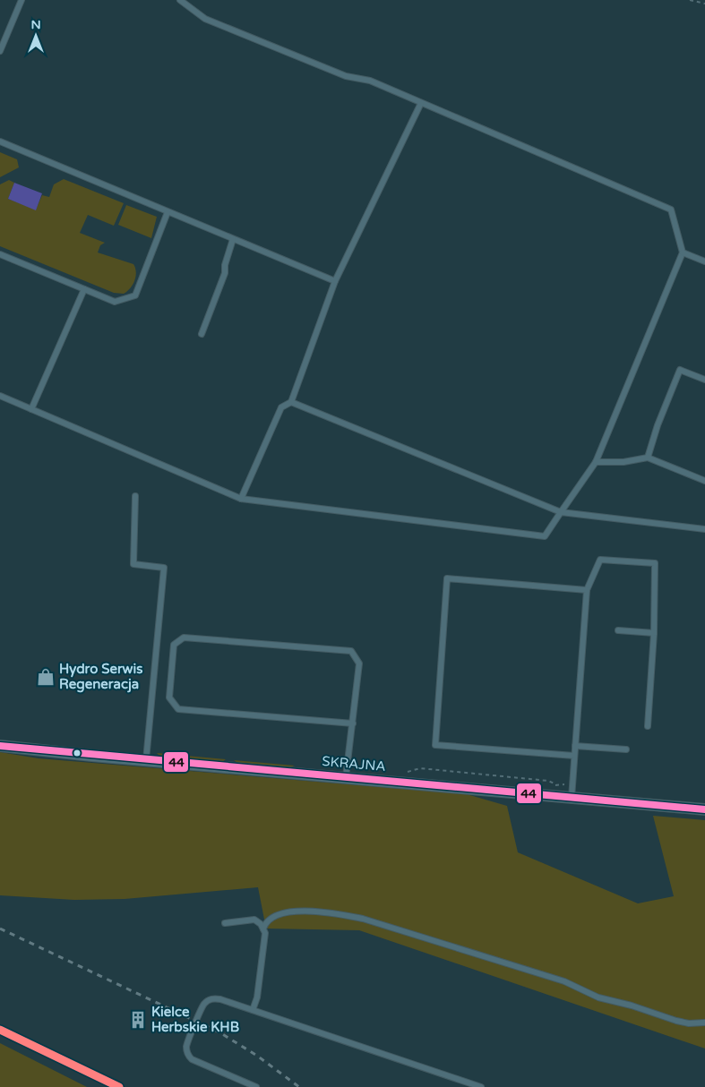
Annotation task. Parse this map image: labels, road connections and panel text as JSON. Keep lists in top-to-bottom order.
{
  "streets": {
    "street": ["SKRAJNA"]
  },
  "places": {
    "shop": ["Hydro Serwis Regeneracja"],
    "building": ["Kielce Herbskie KHB"]
  },
  "lines": ["transit line 44"],
  "north": "top"
}
